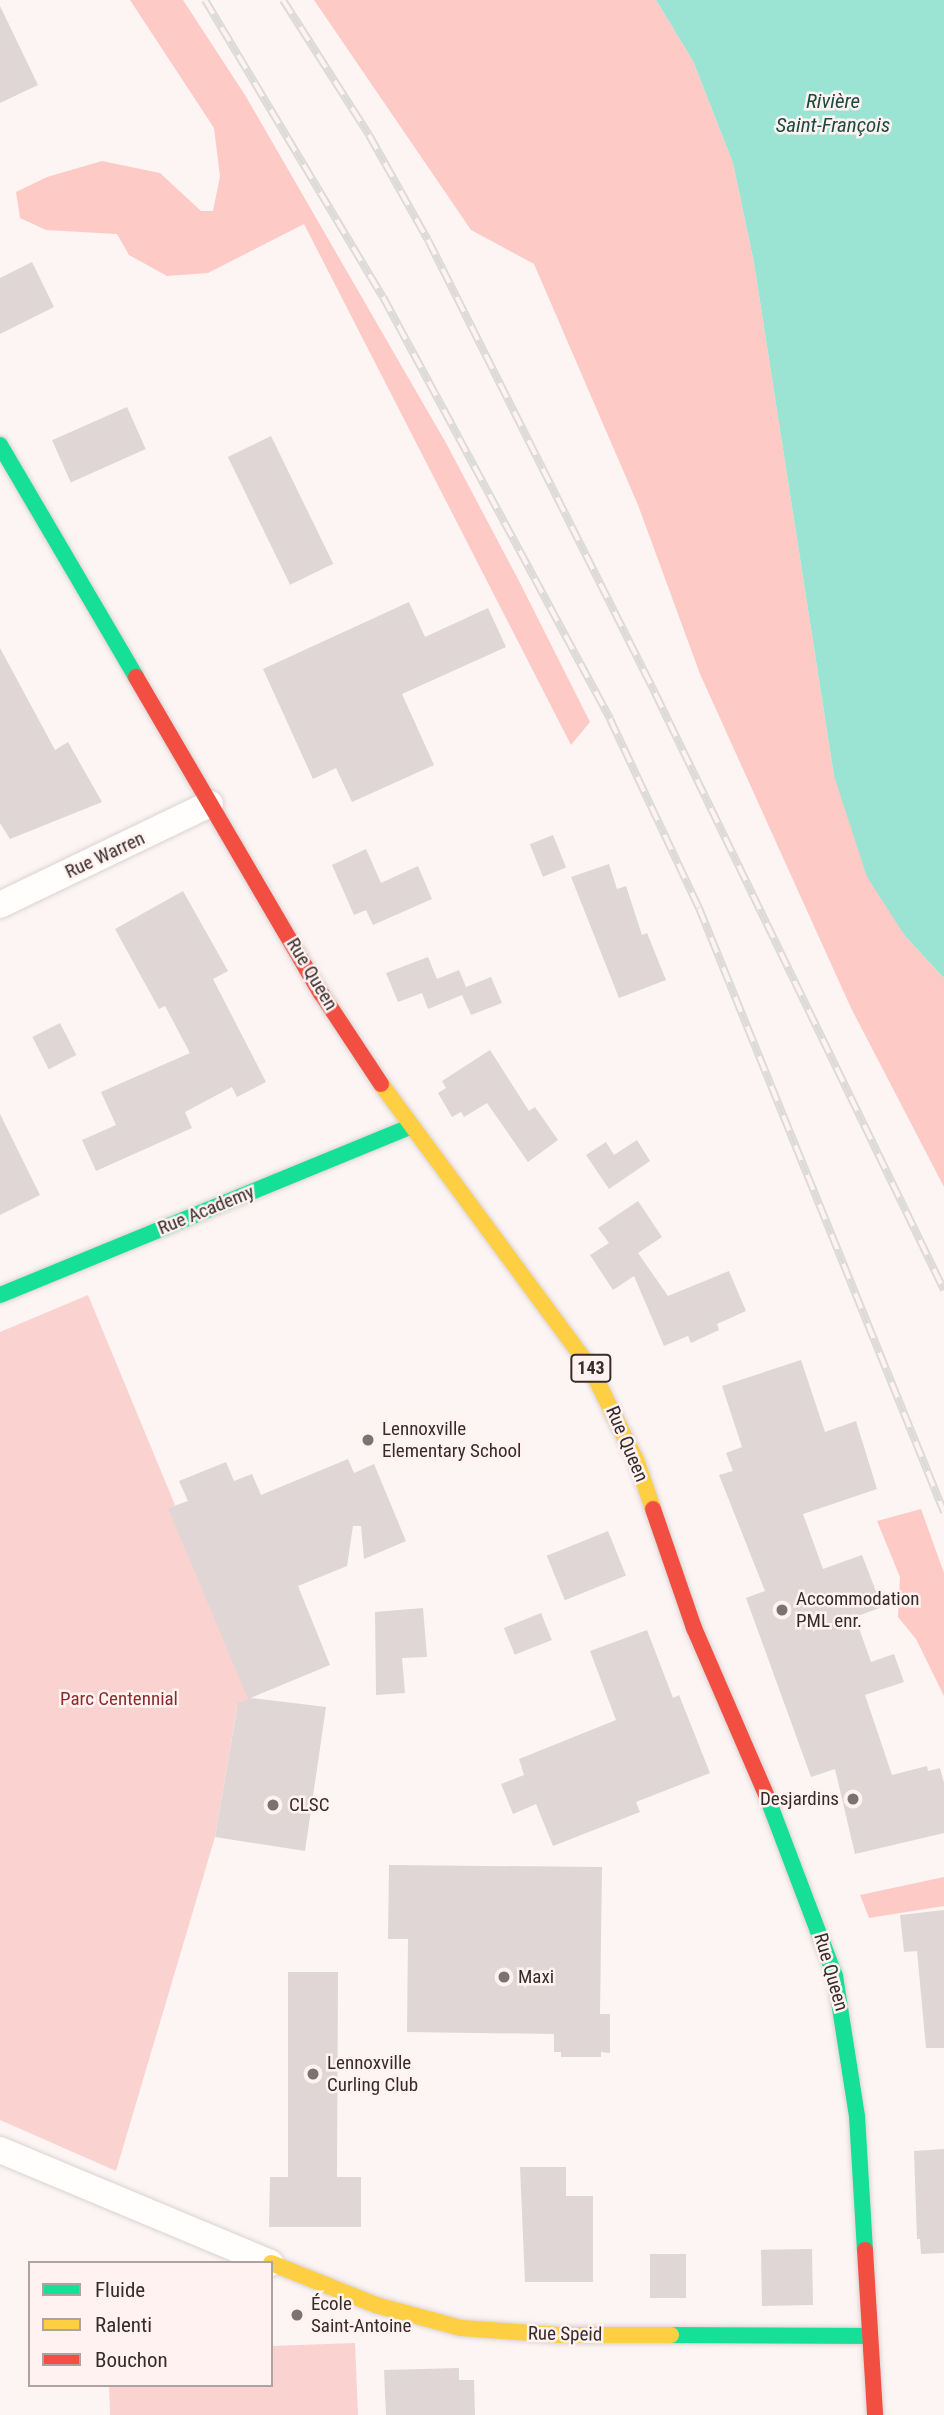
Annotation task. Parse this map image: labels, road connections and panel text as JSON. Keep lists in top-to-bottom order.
{
  "streets": {
    "main road": [
      "Rue Queen",
      "Rue Academy",
      "143",
      "Rue Speid"
    ],
    "street": ["Rue Warren"]
  },
  "crossings": [
    ["Rue Warren", "Rue Queen"],
    ["Rue Queen", "Rue Academy"],
    ["Rue Queen", "Rue Speid"]
  ],
  "water": ["Rivière Saint-François"],
  "parks": ["Parc Centennial"],
  "places": [
    "Lennoxville Elementary School",
    "Accommodation PML enr.",
    "Desjardins",
    "CLSC",
    "Maxi",
    "Lennoxville Curling Club",
    "École Saint-Antoine"
  ],
  "legend": ["Fluide", "Ralenti", "Bouchon"]
}
